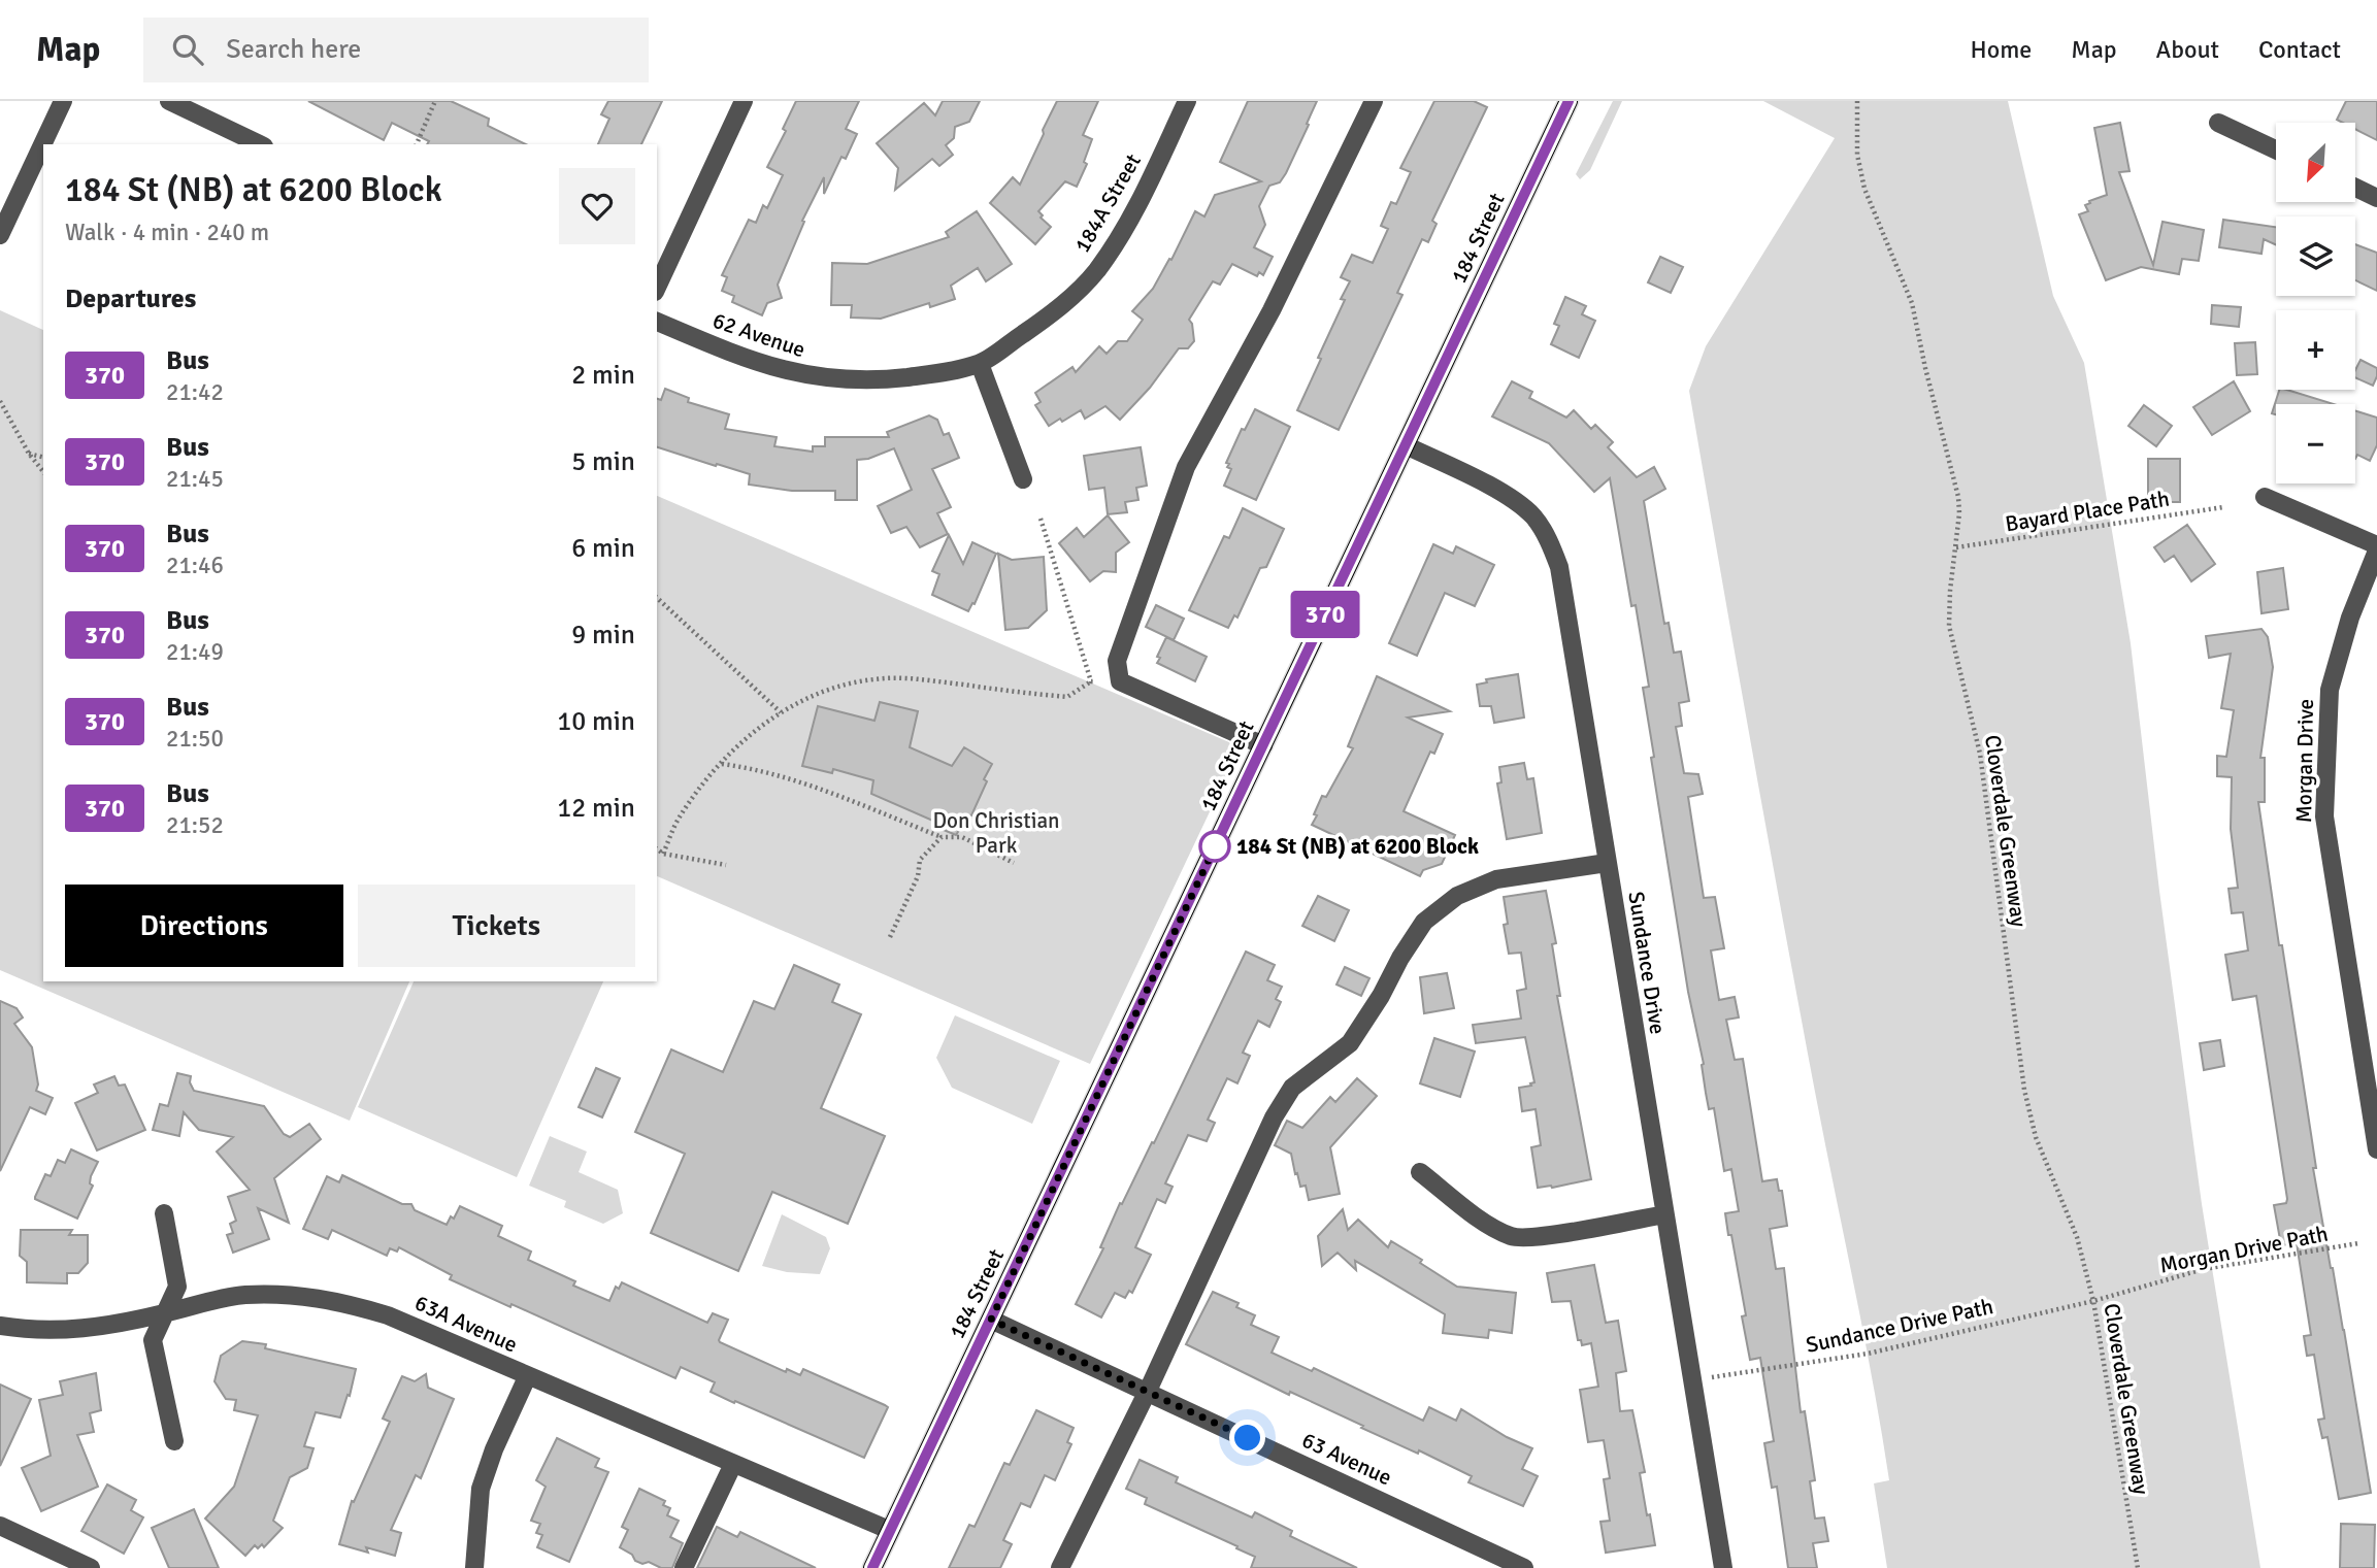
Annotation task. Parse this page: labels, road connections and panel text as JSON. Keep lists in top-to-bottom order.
{
  "streets": {
    "main road": ["184 Street"],
    "street": [
      "184A Street",
      "62 Avenue",
      "Morgan Drive",
      "Sundance Drive",
      "63A Avenue",
      "63 Avenue"
    ],
    "path": [
      "Bayard Place Path",
      "Cloverdale Greenway",
      "Morgan Drive Path",
      "Sundance Drive Path"
    ]
  },
  "crossings": [
    ["184A Street", "62 Avenue"],
    ["184 Street", "Sundance Drive"],
    ["184 Street", "63A Avenue"],
    ["184 Street", "63 Avenue"],
    ["Bayard Place Path", "Cloverdale Greenway"],
    ["Cloverdale Greenway", "Morgan Drive Path"],
    ["Cloverdale Greenway", "Sundance Drive Path"],
    ["Morgan Drive Path", "Sundance Drive Path"]
  ],
  "parks": ["Don Christian Park"],
  "places": ["184 St (NB) at 6200 Block"],
  "lines": ["bus line 370"],
  "north": "bottom left",
  "page": {
    "header": "Map",
    "search": "Search here",
    "nav": [
      "Home",
      "Map",
      "About",
      "Contact"
    ],
    "on_map": "370",
    "map_buttons": ["+", "−"],
    "heading": [
      ["184 St (NB) at 6200 Block", "Walk · 4 min · 240 m"],
      "Departures"
    ],
    "list": [
      {
        "mark": "370",
        "name": "Bus",
        "note": "21:42",
        "value": "2 min"
      },
      {
        "mark": "370",
        "name": "Bus",
        "note": "21:45",
        "value": "5 min"
      },
      {
        "mark": "370",
        "name": "Bus",
        "note": "21:46",
        "value": "6 min"
      },
      {
        "mark": "370",
        "name": "Bus",
        "note": "21:49",
        "value": "9 min"
      },
      {
        "mark": "370",
        "name": "Bus",
        "note": "21:50",
        "value": "10 min"
      },
      {
        "mark": "370",
        "name": "Bus",
        "note": "21:52",
        "value": "12 min"
      }
    ],
    "buttons": ["Directions", "Tickets"]
  }
}
